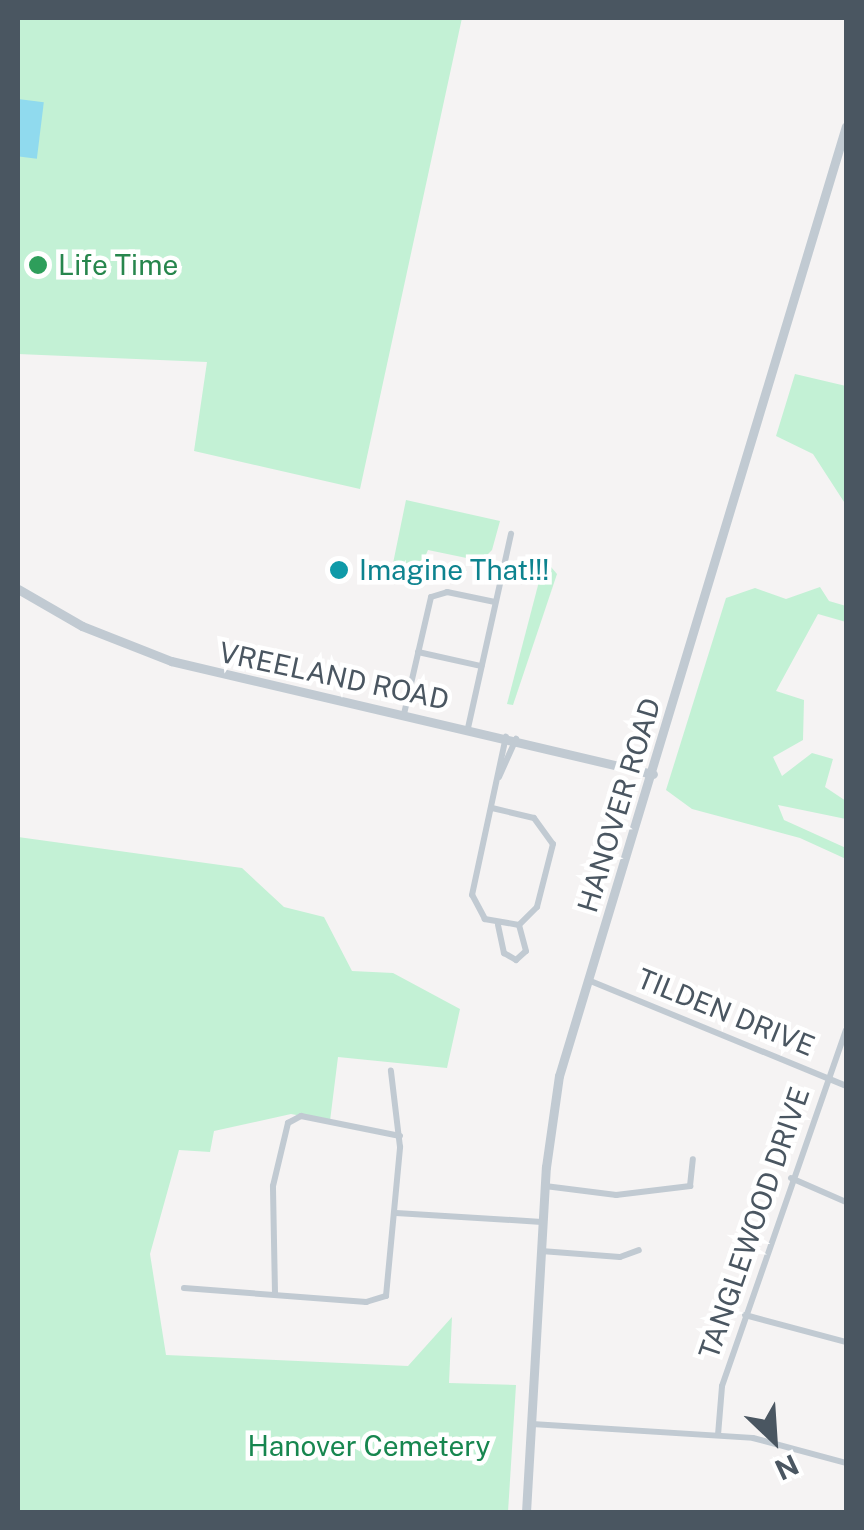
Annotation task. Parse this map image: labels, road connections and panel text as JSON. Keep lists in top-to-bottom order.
{
  "streets": {
    "street": [
      "VREELAND ROAD",
      "HANOVER ROAD",
      "TILDEN DRIVE",
      "TANGLEWOOD DRIVE"
    ]
  },
  "crossings": [
    ["VREELAND ROAD", "HANOVER ROAD"],
    ["HANOVER ROAD", "TILDEN DRIVE"],
    ["TILDEN DRIVE", "TANGLEWOOD DRIVE"]
  ],
  "parks": ["Hanover Cemetery"],
  "places": ["Life Time", "Imagine That!!!"],
  "north": "bottom right"
}
